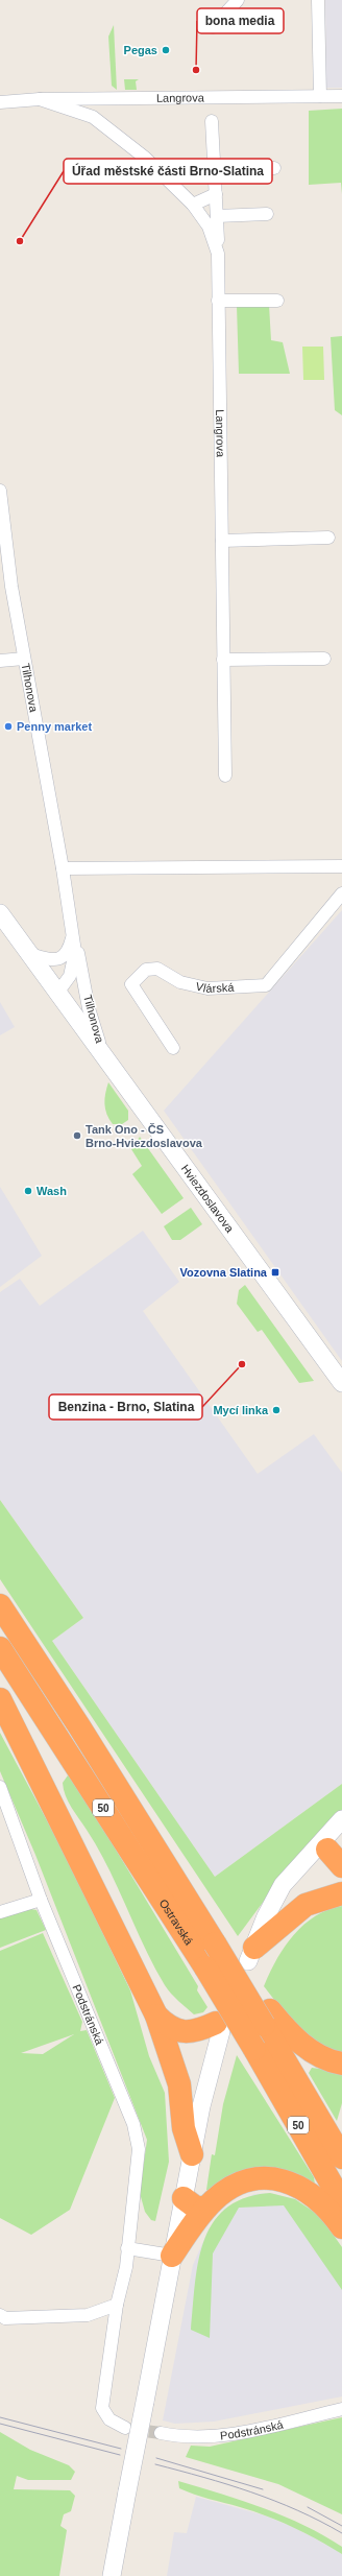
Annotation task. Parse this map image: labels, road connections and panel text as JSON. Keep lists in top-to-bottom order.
{
  "streets": {
    "highway": ["50", "Ostravská"],
    "main road": ["Hviezdoslavova"],
    "street": [
      "Langrova",
      "Tilhonova",
      "Vlárská",
      "Podstránská"
    ]
  },
  "crossings": [
    ["Tilhonova", "Hviezdoslavova"],
    ["50", "Ostravská"]
  ],
  "places": {
    "other": [
      "Pegas",
      "bona media",
      "Úřad městské části Brno-Slatina",
      "Penny market",
      "Tank Ono - ČS Brno-Hviezdoslavova",
      "Wash",
      "Benzina - Brno, Slatina",
      "Mycí linka"
    ],
    "transit": ["Vozovna Slatina"]
  }
}
